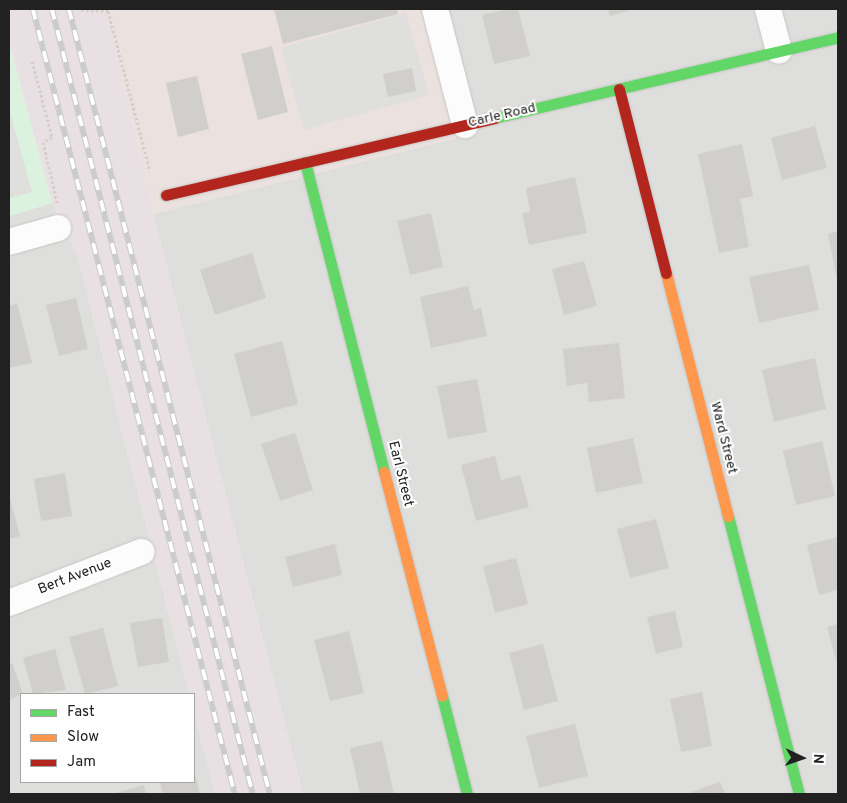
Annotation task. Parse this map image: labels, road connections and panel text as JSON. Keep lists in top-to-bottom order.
{
  "streets": {
    "street": [
      "Carle Road",
      "Ward Street",
      "Earl Street",
      "Bert Avenue"
    ]
  },
  "crossings": [
    ["Carle Road", "Ward Street"],
    ["Carle Road", "Earl Street"]
  ],
  "legend": ["Fast", "Slow", "Jam"],
  "north": "right"
}
